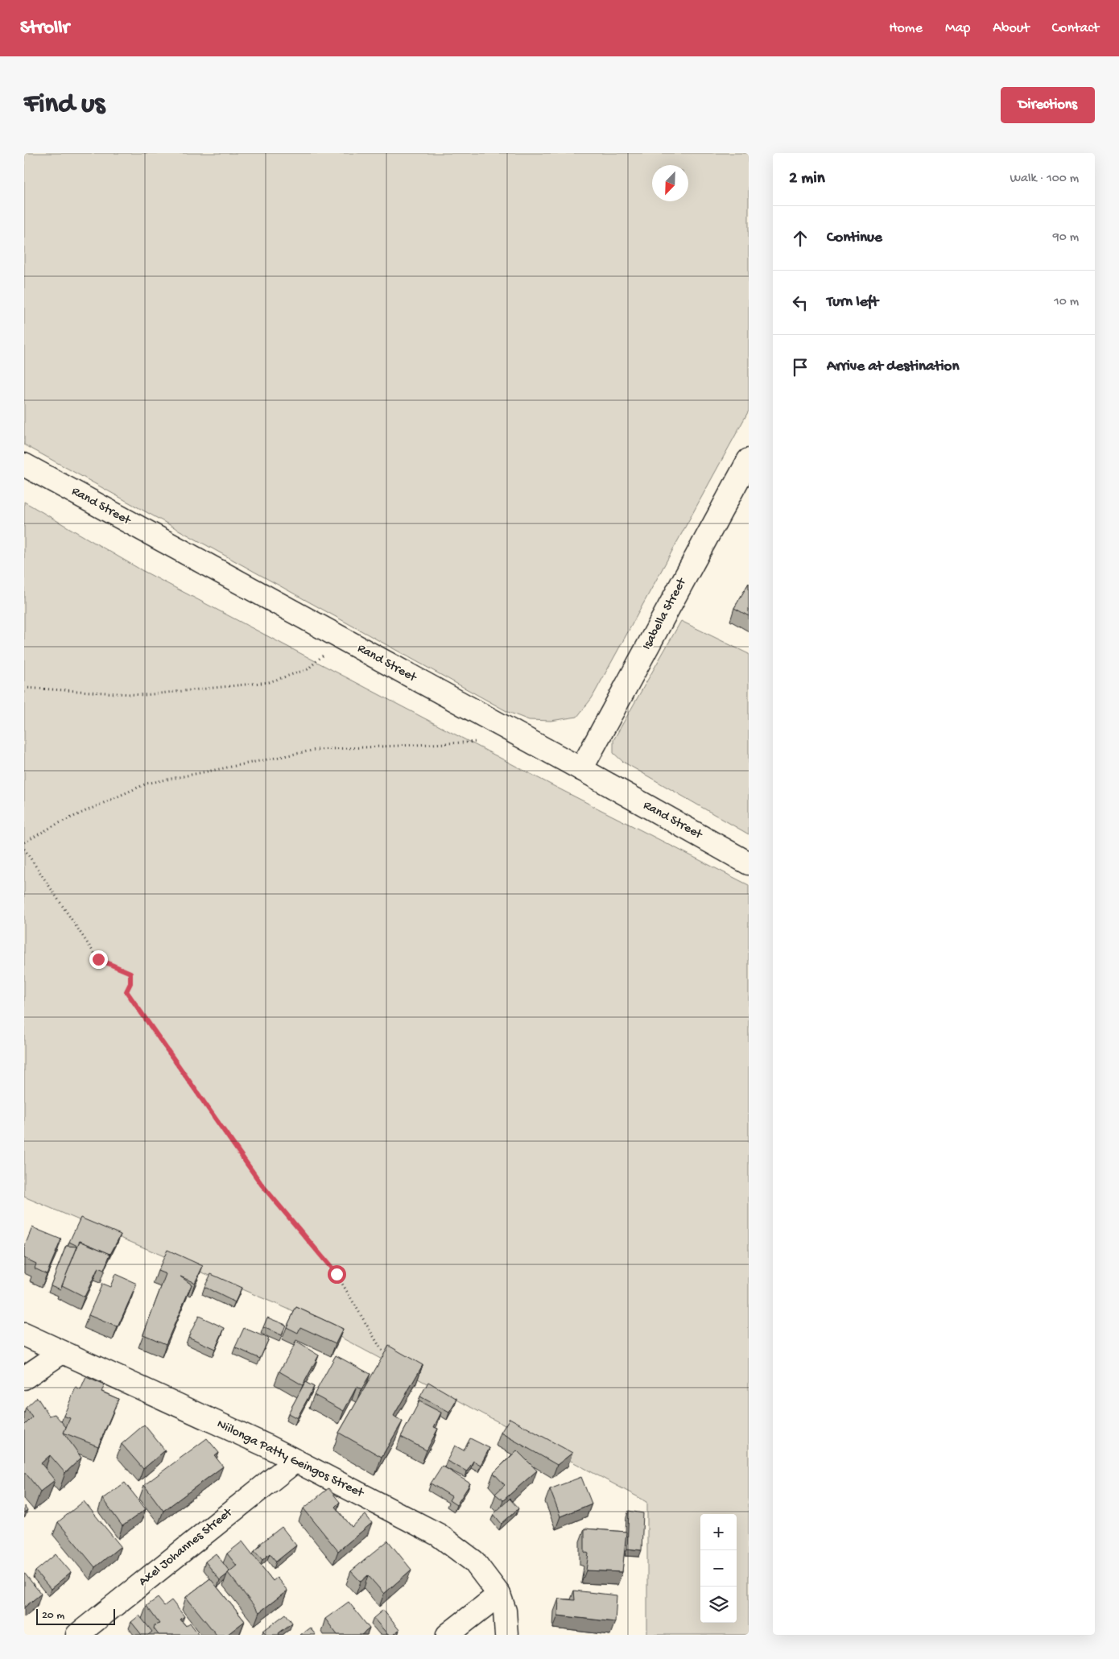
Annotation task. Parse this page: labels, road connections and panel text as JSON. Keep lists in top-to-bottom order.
{
  "streets": {
    "street": [
      "Rand Street",
      "Isabella Street",
      "Niilonga Patty Geingos Street",
      "Axel Johannes Street"
    ]
  },
  "crossings": [
    ["Rand Street", "Isabella Street"],
    ["Niilonga Patty Geingos Street", "Axel Johannes Street"]
  ],
  "scale_bar": "20 m",
  "north": "bottom left",
  "page": {
    "header": "Strollr",
    "nav": [
      "Home",
      "Map",
      "About",
      "Contact"
    ],
    "buttons": "Directions",
    "title": "Find us",
    "heading": ["2 min", "Walk · 100 m"],
    "list": [
      ["Continue", "90 m"],
      ["Turn left", "10 m"],
      "Arrive at destination"
    ],
    "map_buttons": ["+", "−"],
    "scale": "20 m"
  }
}
